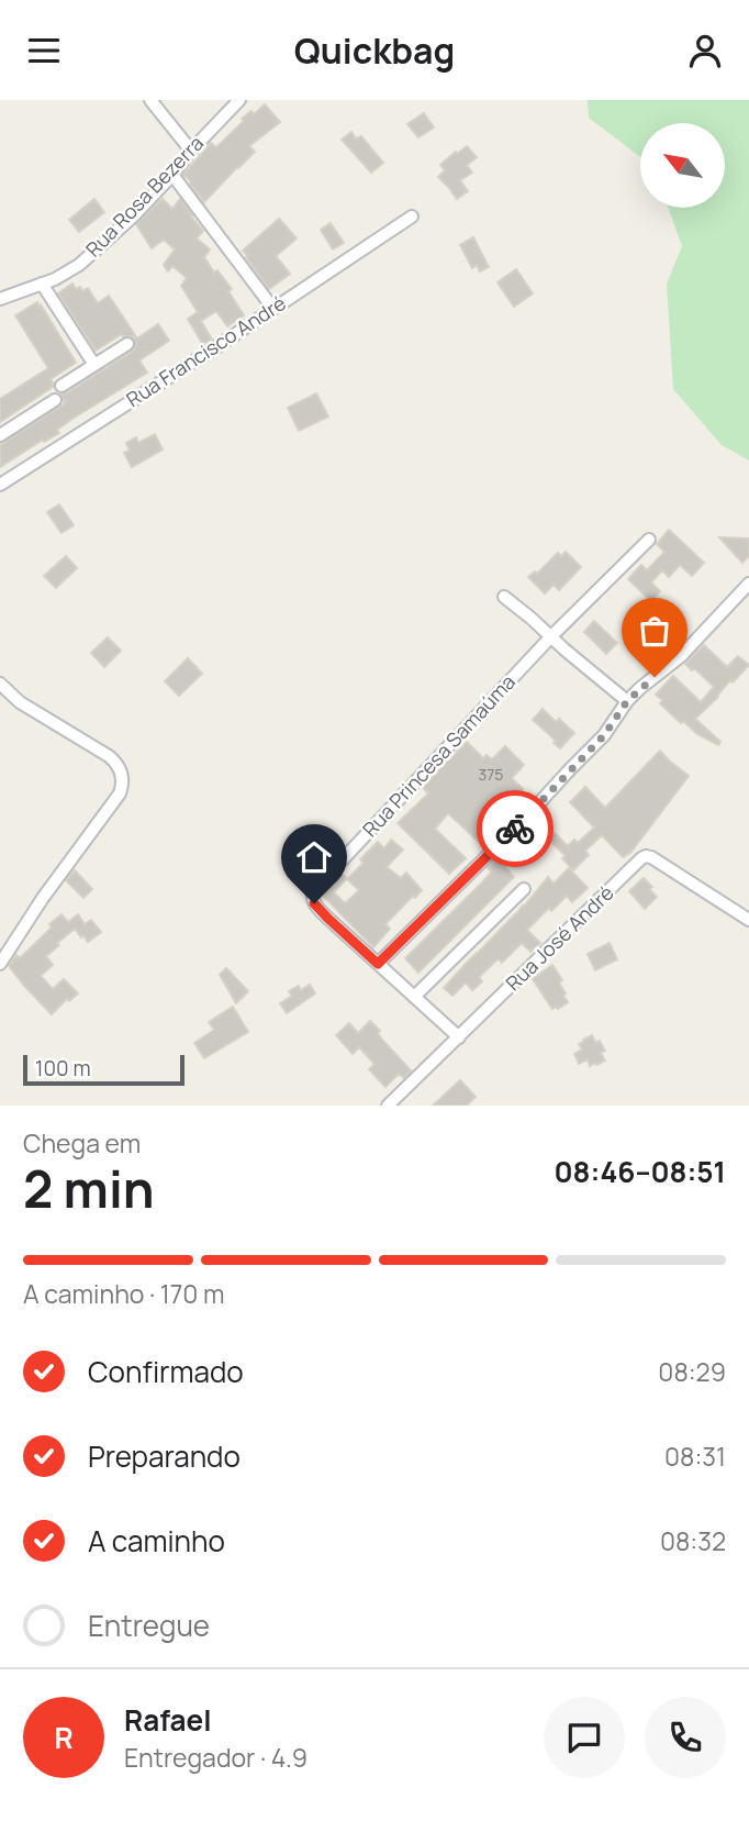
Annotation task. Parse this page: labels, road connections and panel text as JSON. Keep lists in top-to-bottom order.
{
  "streets": {
    "street": [
      "Rua Rosa Bezerra",
      "Rua Francisco André",
      "Rua Princesa Samaúma",
      "Rua José André"
    ]
  },
  "crossings": [
    ["Rua Princesa Samaúma", "Rua José André"]
  ],
  "house_numbers": ["375"],
  "scale_bar": "100 m",
  "north": "top left",
  "page": {
    "header": "Quickbag",
    "scale": "100 m",
    "heading": ["2 min", "Chega em", "08:46–08:51"],
    "panel": ["Rafael", "Entregador · 4.9"],
    "bar": "A caminho · 170 m",
    "list": [
      ["Confirmado", "08:29"],
      ["Preparando", "08:31"],
      ["A caminho", "08:32"],
      "Entregue"
    ],
    "round": "R"
  }
}
